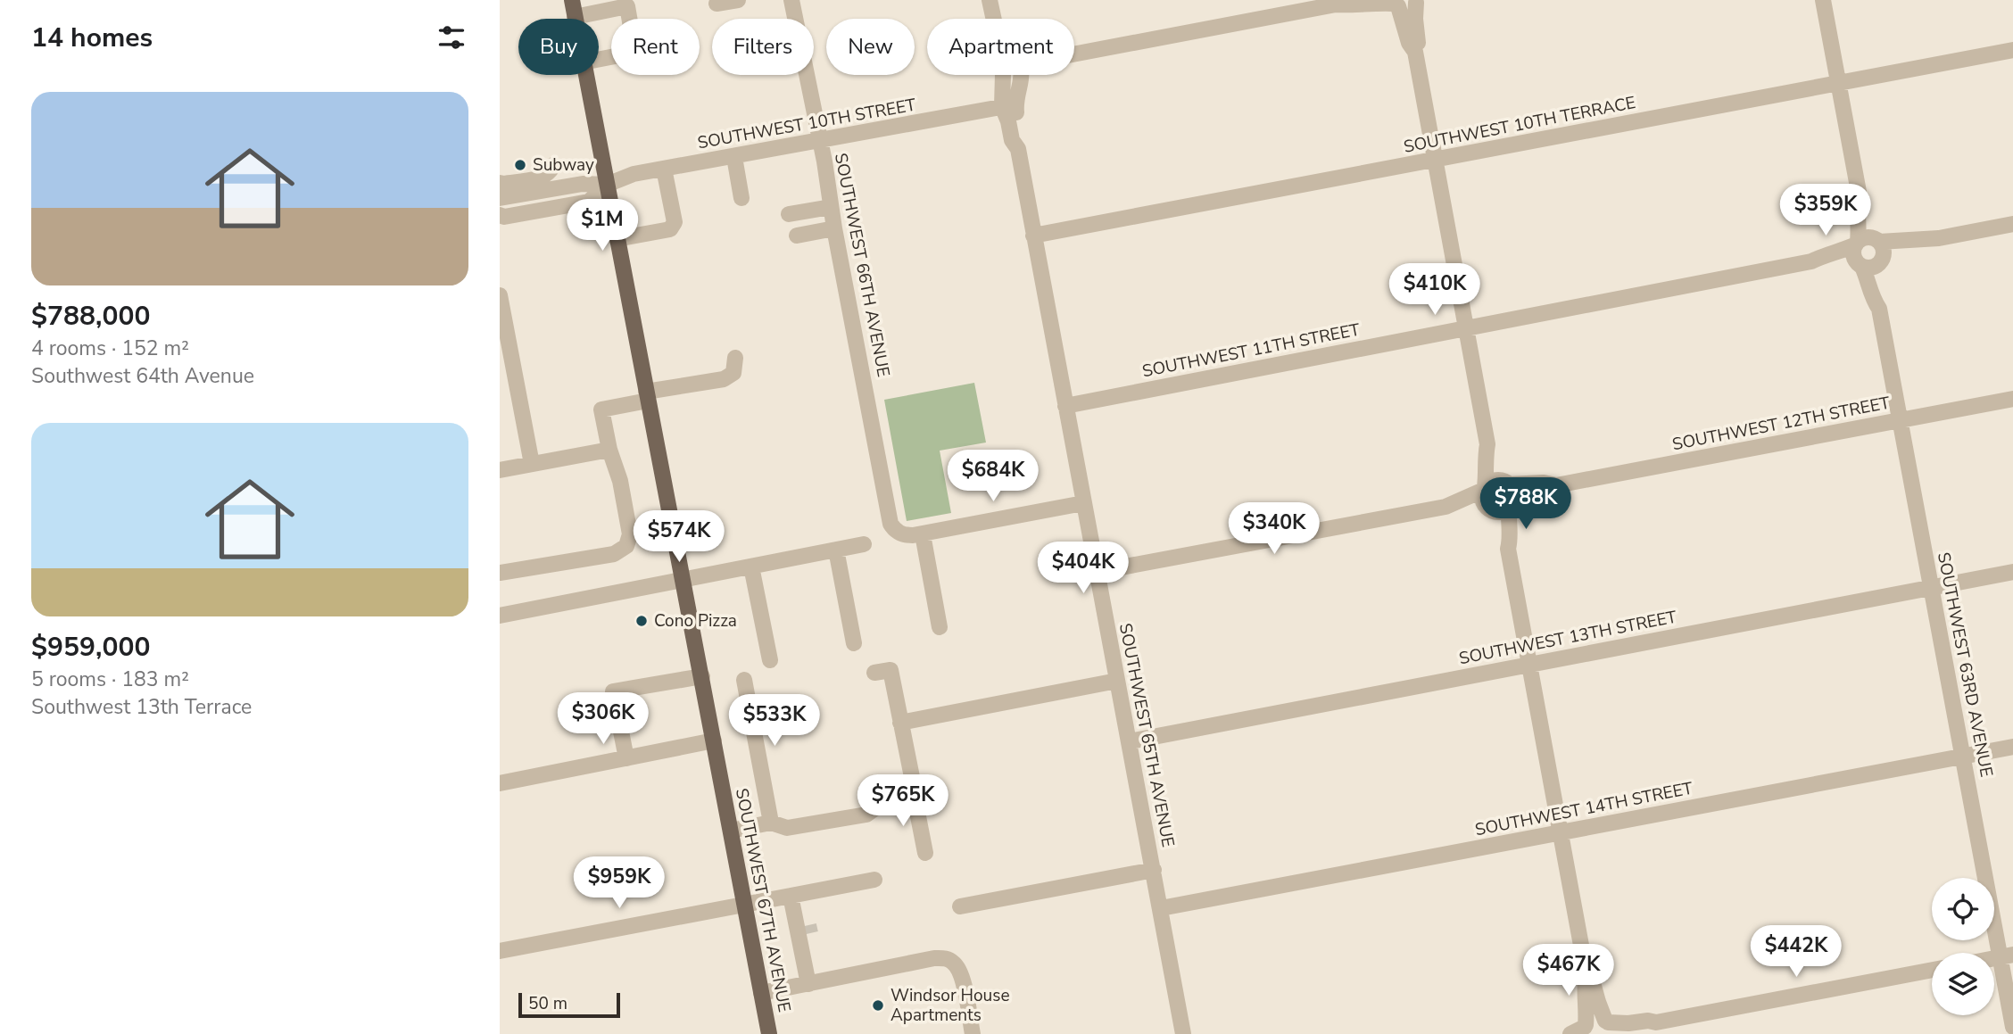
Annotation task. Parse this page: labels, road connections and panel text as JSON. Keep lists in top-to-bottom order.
{
  "streets": {
    "main road": ["SOUTHWEST 67TH AVENUE"],
    "street": [
      "SOUTHWEST 10TH STREET",
      "SOUTHWEST 10TH TERRACE",
      "SOUTHWEST 66TH AVENUE",
      "SOUTHWEST 11TH STREET",
      "SOUTHWEST 12TH STREET",
      "SOUTHWEST 13TH STREET",
      "SOUTHWEST 63RD AVENUE",
      "SOUTHWEST 65TH AVENUE",
      "SOUTHWEST 14TH STREET"
    ]
  },
  "crossings": [
    ["SOUTHWEST 10TH STREET", "SOUTHWEST 66TH AVENUE"],
    ["SOUTHWEST 10TH STREET", "SOUTHWEST 65TH AVENUE"],
    ["SOUTHWEST 10TH STREET", "SOUTHWEST 67TH AVENUE"],
    ["SOUTHWEST 10TH TERRACE", "SOUTHWEST 65TH AVENUE"],
    ["SOUTHWEST 11TH STREET", "SOUTHWEST 63RD AVENUE"],
    ["SOUTHWEST 11TH STREET", "SOUTHWEST 65TH AVENUE"],
    ["SOUTHWEST 12TH STREET", "SOUTHWEST 63RD AVENUE"],
    ["SOUTHWEST 13TH STREET", "SOUTHWEST 63RD AVENUE"],
    ["SOUTHWEST 13TH STREET", "SOUTHWEST 65TH AVENUE"],
    ["SOUTHWEST 63RD AVENUE", "SOUTHWEST 14TH STREET"],
    ["SOUTHWEST 65TH AVENUE", "SOUTHWEST 14TH STREET"]
  ],
  "places": ["Subway", "Cono Pizza", "Windsor House Apartments"],
  "scale_bar": "50 m",
  "page": {
    "heading": "14 homes",
    "chip": [
      "Buy",
      "Rent",
      "Filters",
      "New",
      "Apartment"
    ],
    "list": [
      {
        "name": "$788,000",
        "note": "4 rooms · 152 m² · Southwest 64th Avenue"
      },
      {
        "name": "$959,000",
        "note": "5 rooms · 183 m² · Southwest 13th Terrace"
      }
    ],
    "price": [
      "$359K",
      "$1M",
      "$410K",
      "$684K",
      "$788K",
      "$340K",
      "$574K",
      "$404K",
      "$306K",
      "$533K",
      "$765K",
      "$959K",
      "$442K",
      "$467K"
    ],
    "scale": "50 m"
  }
}
